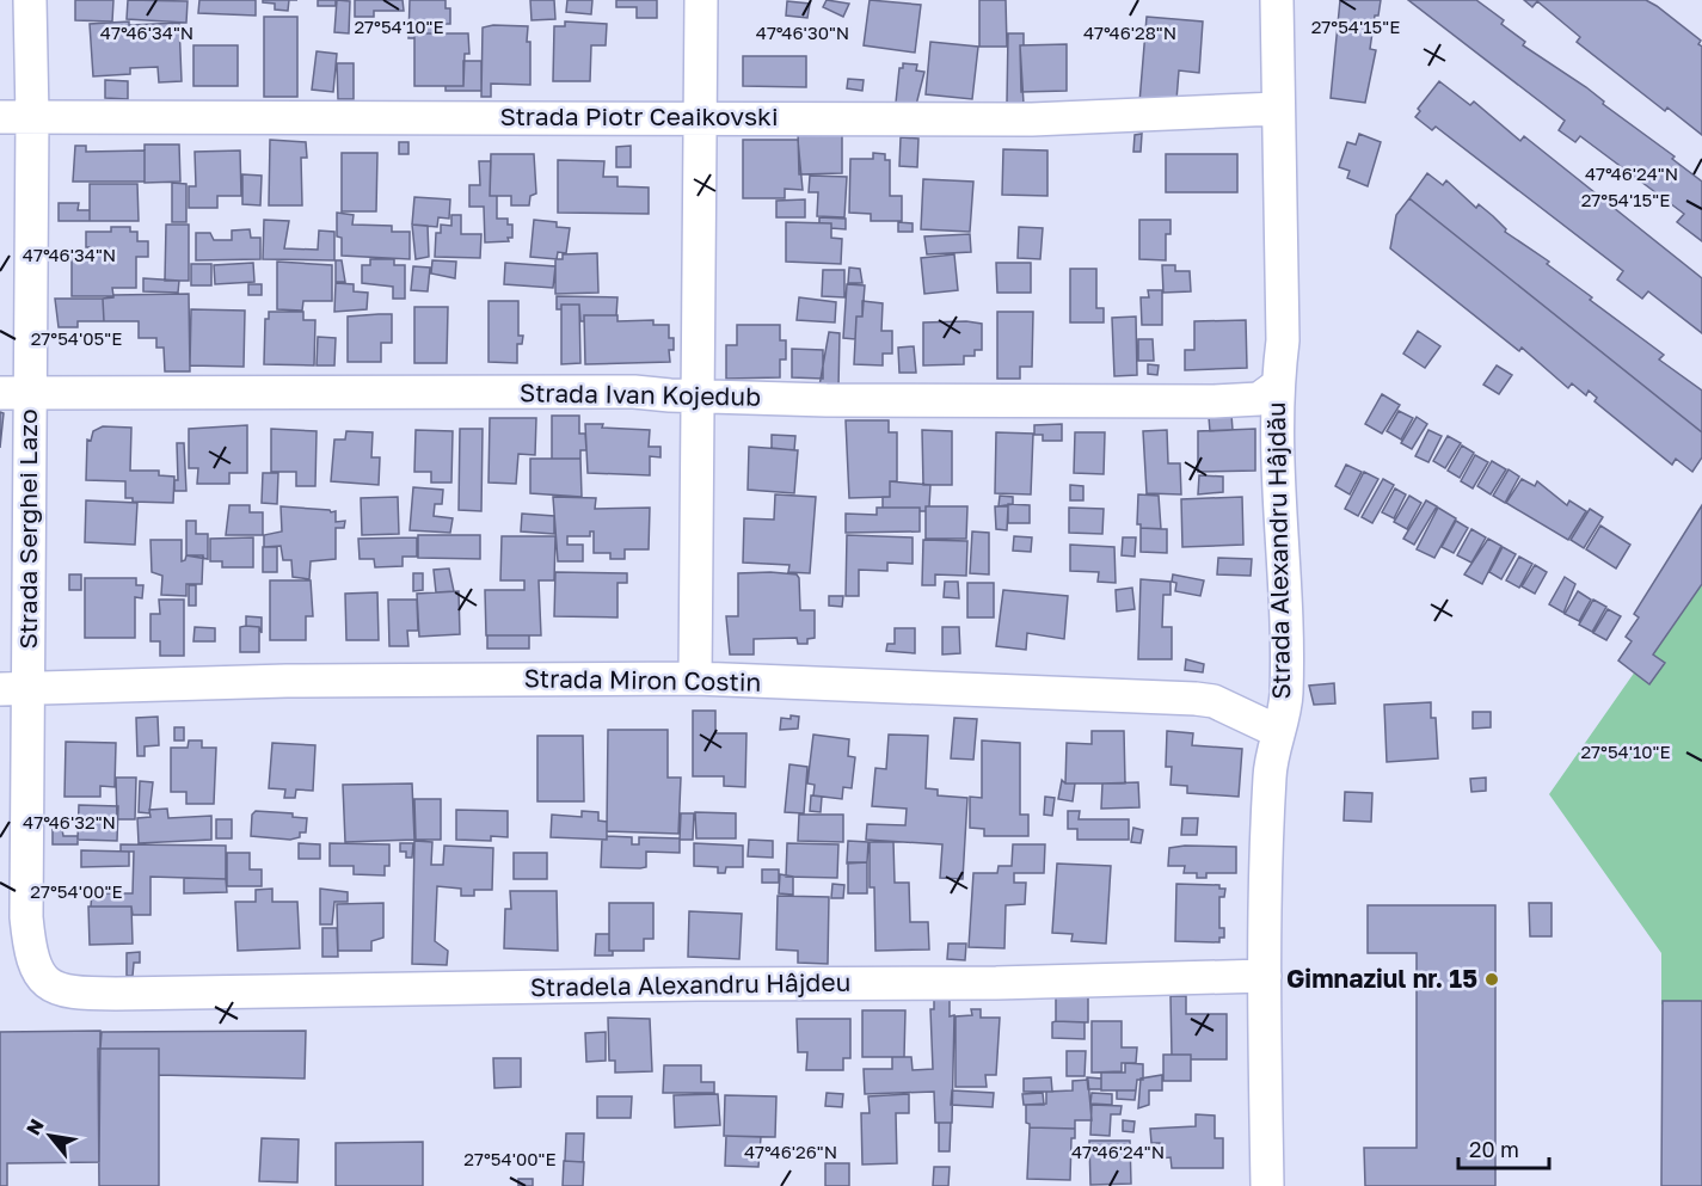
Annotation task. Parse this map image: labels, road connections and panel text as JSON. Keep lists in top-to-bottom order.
{
  "streets": {
    "street": [
      "Strada Piotr Ceaikovski",
      "Strada Ivan Kojedub",
      "Strada Serghei Lazo",
      "Strada Alexandru Hâjdău",
      "Strada Miron Costin",
      "Stradela Alexandru Hâjdeu"
    ]
  },
  "crossings": [
    ["Strada Piotr Ceaikovski", "Strada Serghei Lazo"],
    ["Strada Piotr Ceaikovski", "Strada Alexandru Hâjdău"],
    ["Strada Ivan Kojedub", "Strada Serghei Lazo"],
    ["Strada Ivan Kojedub", "Strada Alexandru Hâjdău"],
    ["Strada Serghei Lazo", "Strada Miron Costin"],
    ["Strada Serghei Lazo", "Stradela Alexandru Hâjdeu"],
    ["Strada Alexandru Hâjdău", "Strada Miron Costin"],
    ["Strada Alexandru Hâjdău", "Stradela Alexandru Hâjdeu"]
  ],
  "places": ["Gimnaziul nr. 15"],
  "scale_bar": "20 m",
  "north": "top left",
  "coordinates": [
    "27°54'10\"E",
    "27°54'15\"E",
    "47°46'34\"N",
    "47°46'30\"N",
    "47°46'28\"N",
    "47°46'24\"N",
    "27°54'05\"E",
    "47°46'32\"N",
    "27°54'00\"E",
    "47°46'26\"N"
  ]
}
